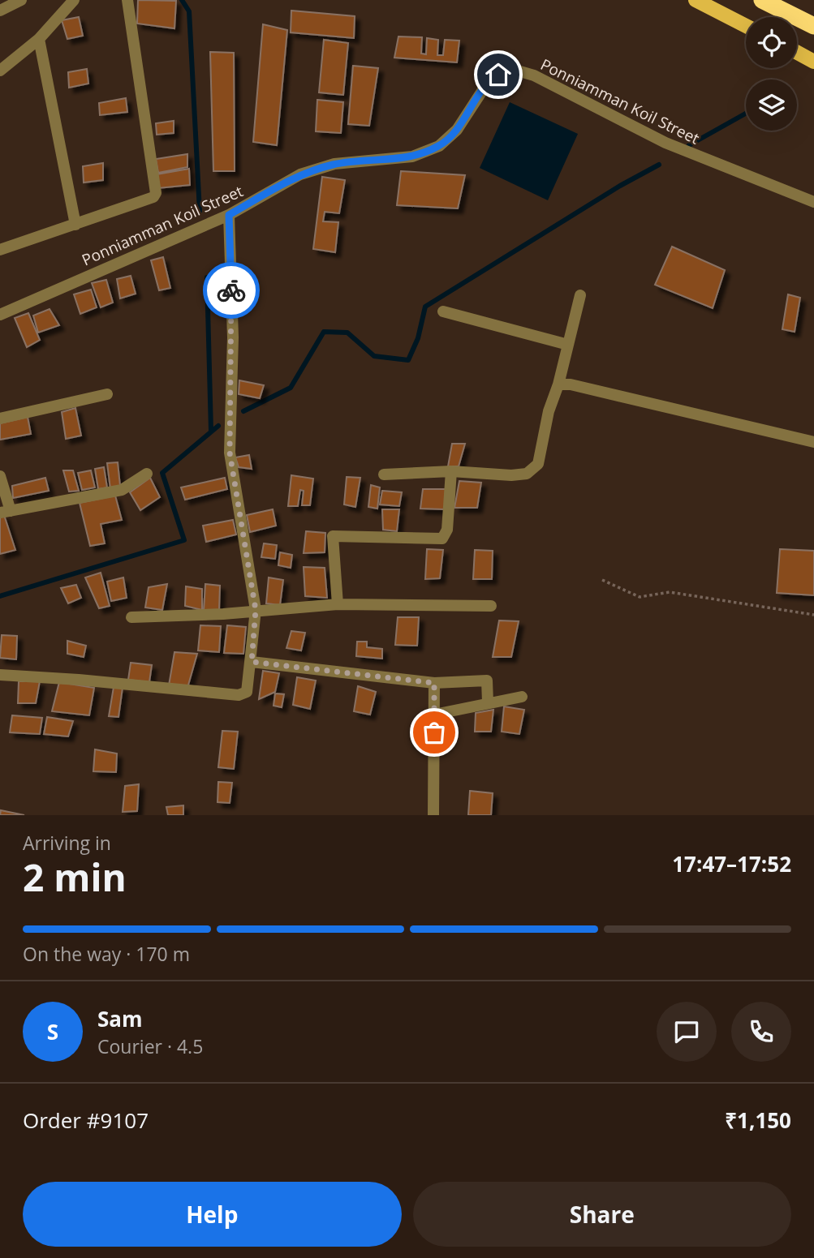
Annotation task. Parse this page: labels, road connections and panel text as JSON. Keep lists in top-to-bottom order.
{
  "streets": {
    "street": ["Ponniamman Koil Street"]
  },
  "page": {
    "heading": ["2 min", "Arriving in", "17:47–17:52"],
    "panel": [
      "Sam",
      "Courier · 4.5",
      "Order #9107",
      "₹1,150"
    ],
    "bar": "On the way · 170 m",
    "round": "S",
    "buttons": ["Help", "Share"]
  }
}
